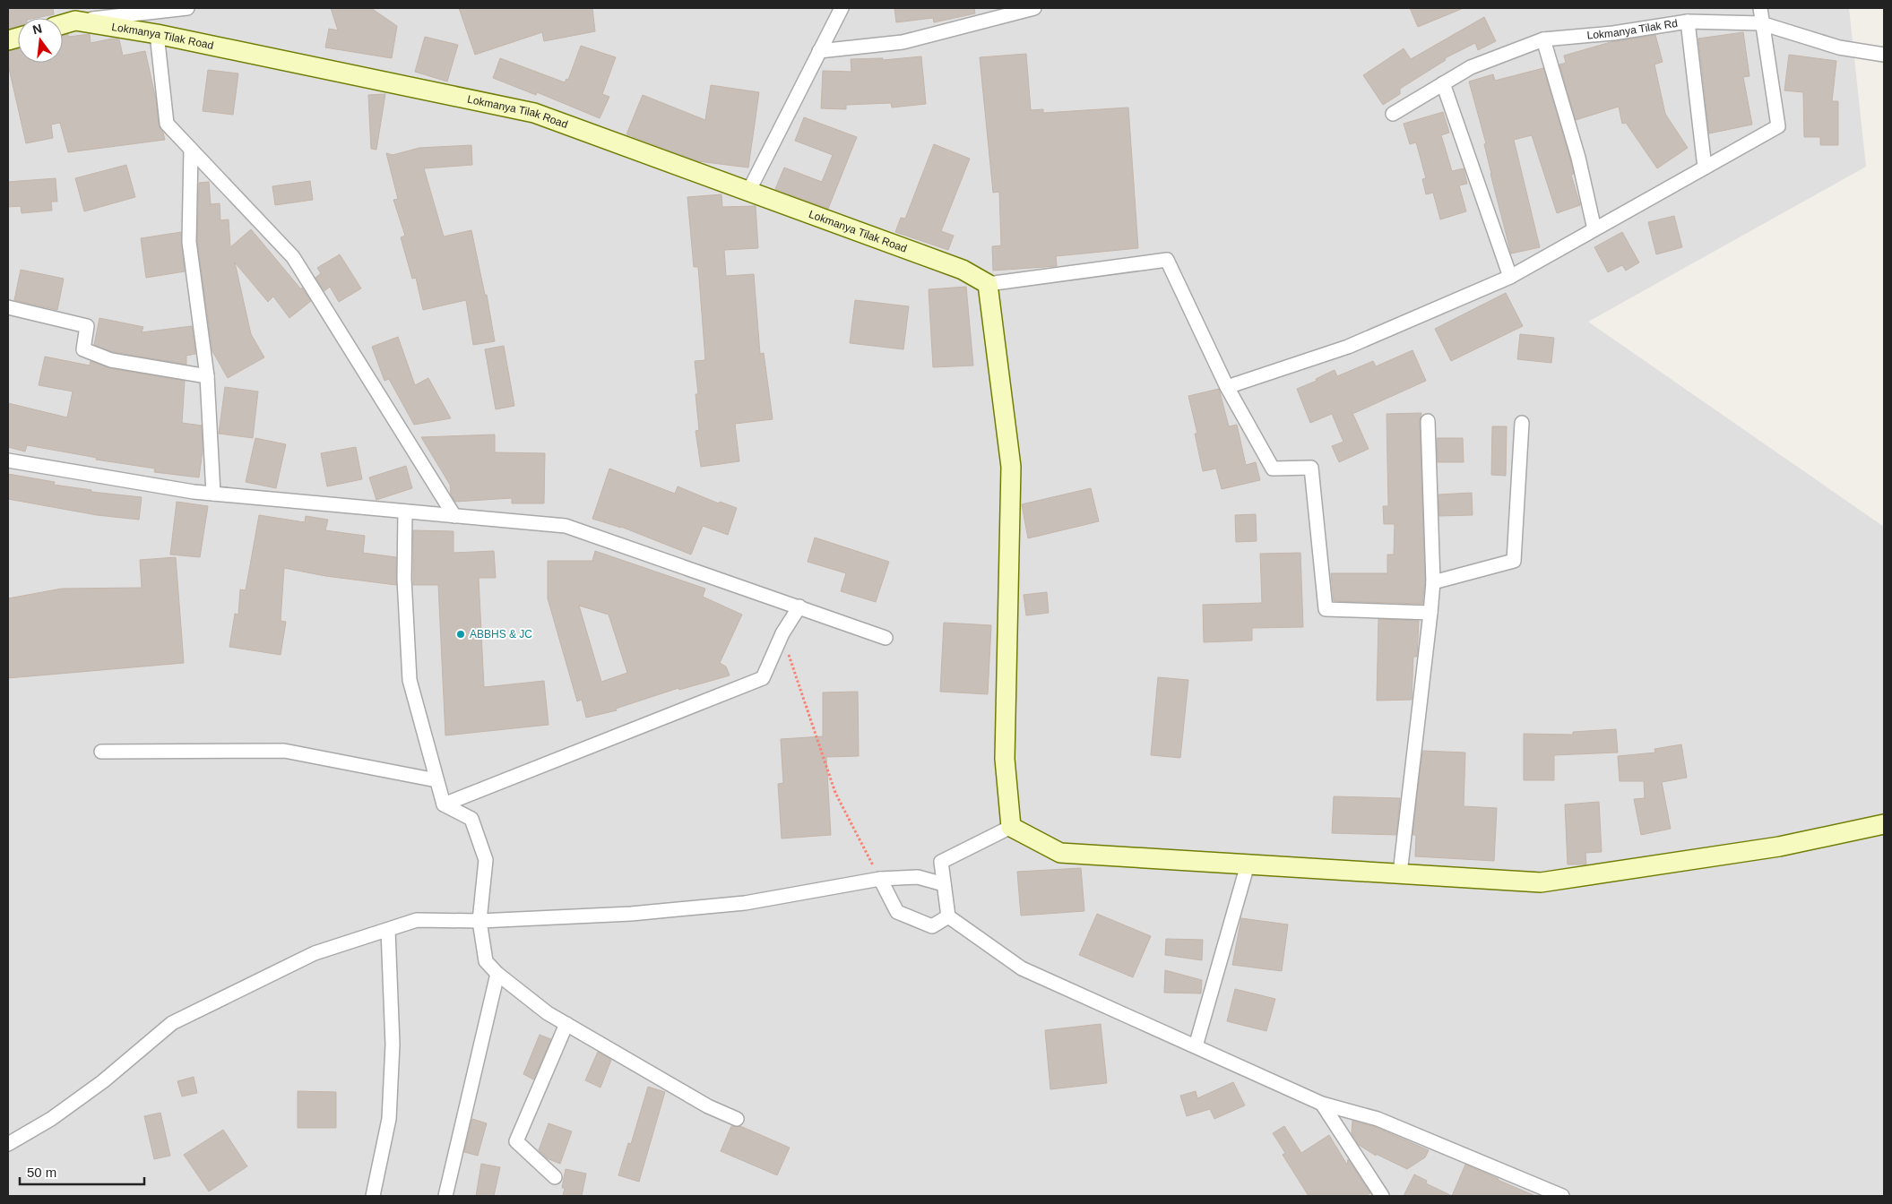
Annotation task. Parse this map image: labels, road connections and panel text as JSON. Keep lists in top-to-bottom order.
{
  "streets": {
    "main road": ["Lokmanya Tilak Road"],
    "street": ["Lokmanya Tilak Rd"]
  },
  "places": ["ABBHS & JC"],
  "scale_bar": "50 m",
  "north": "top"
}
